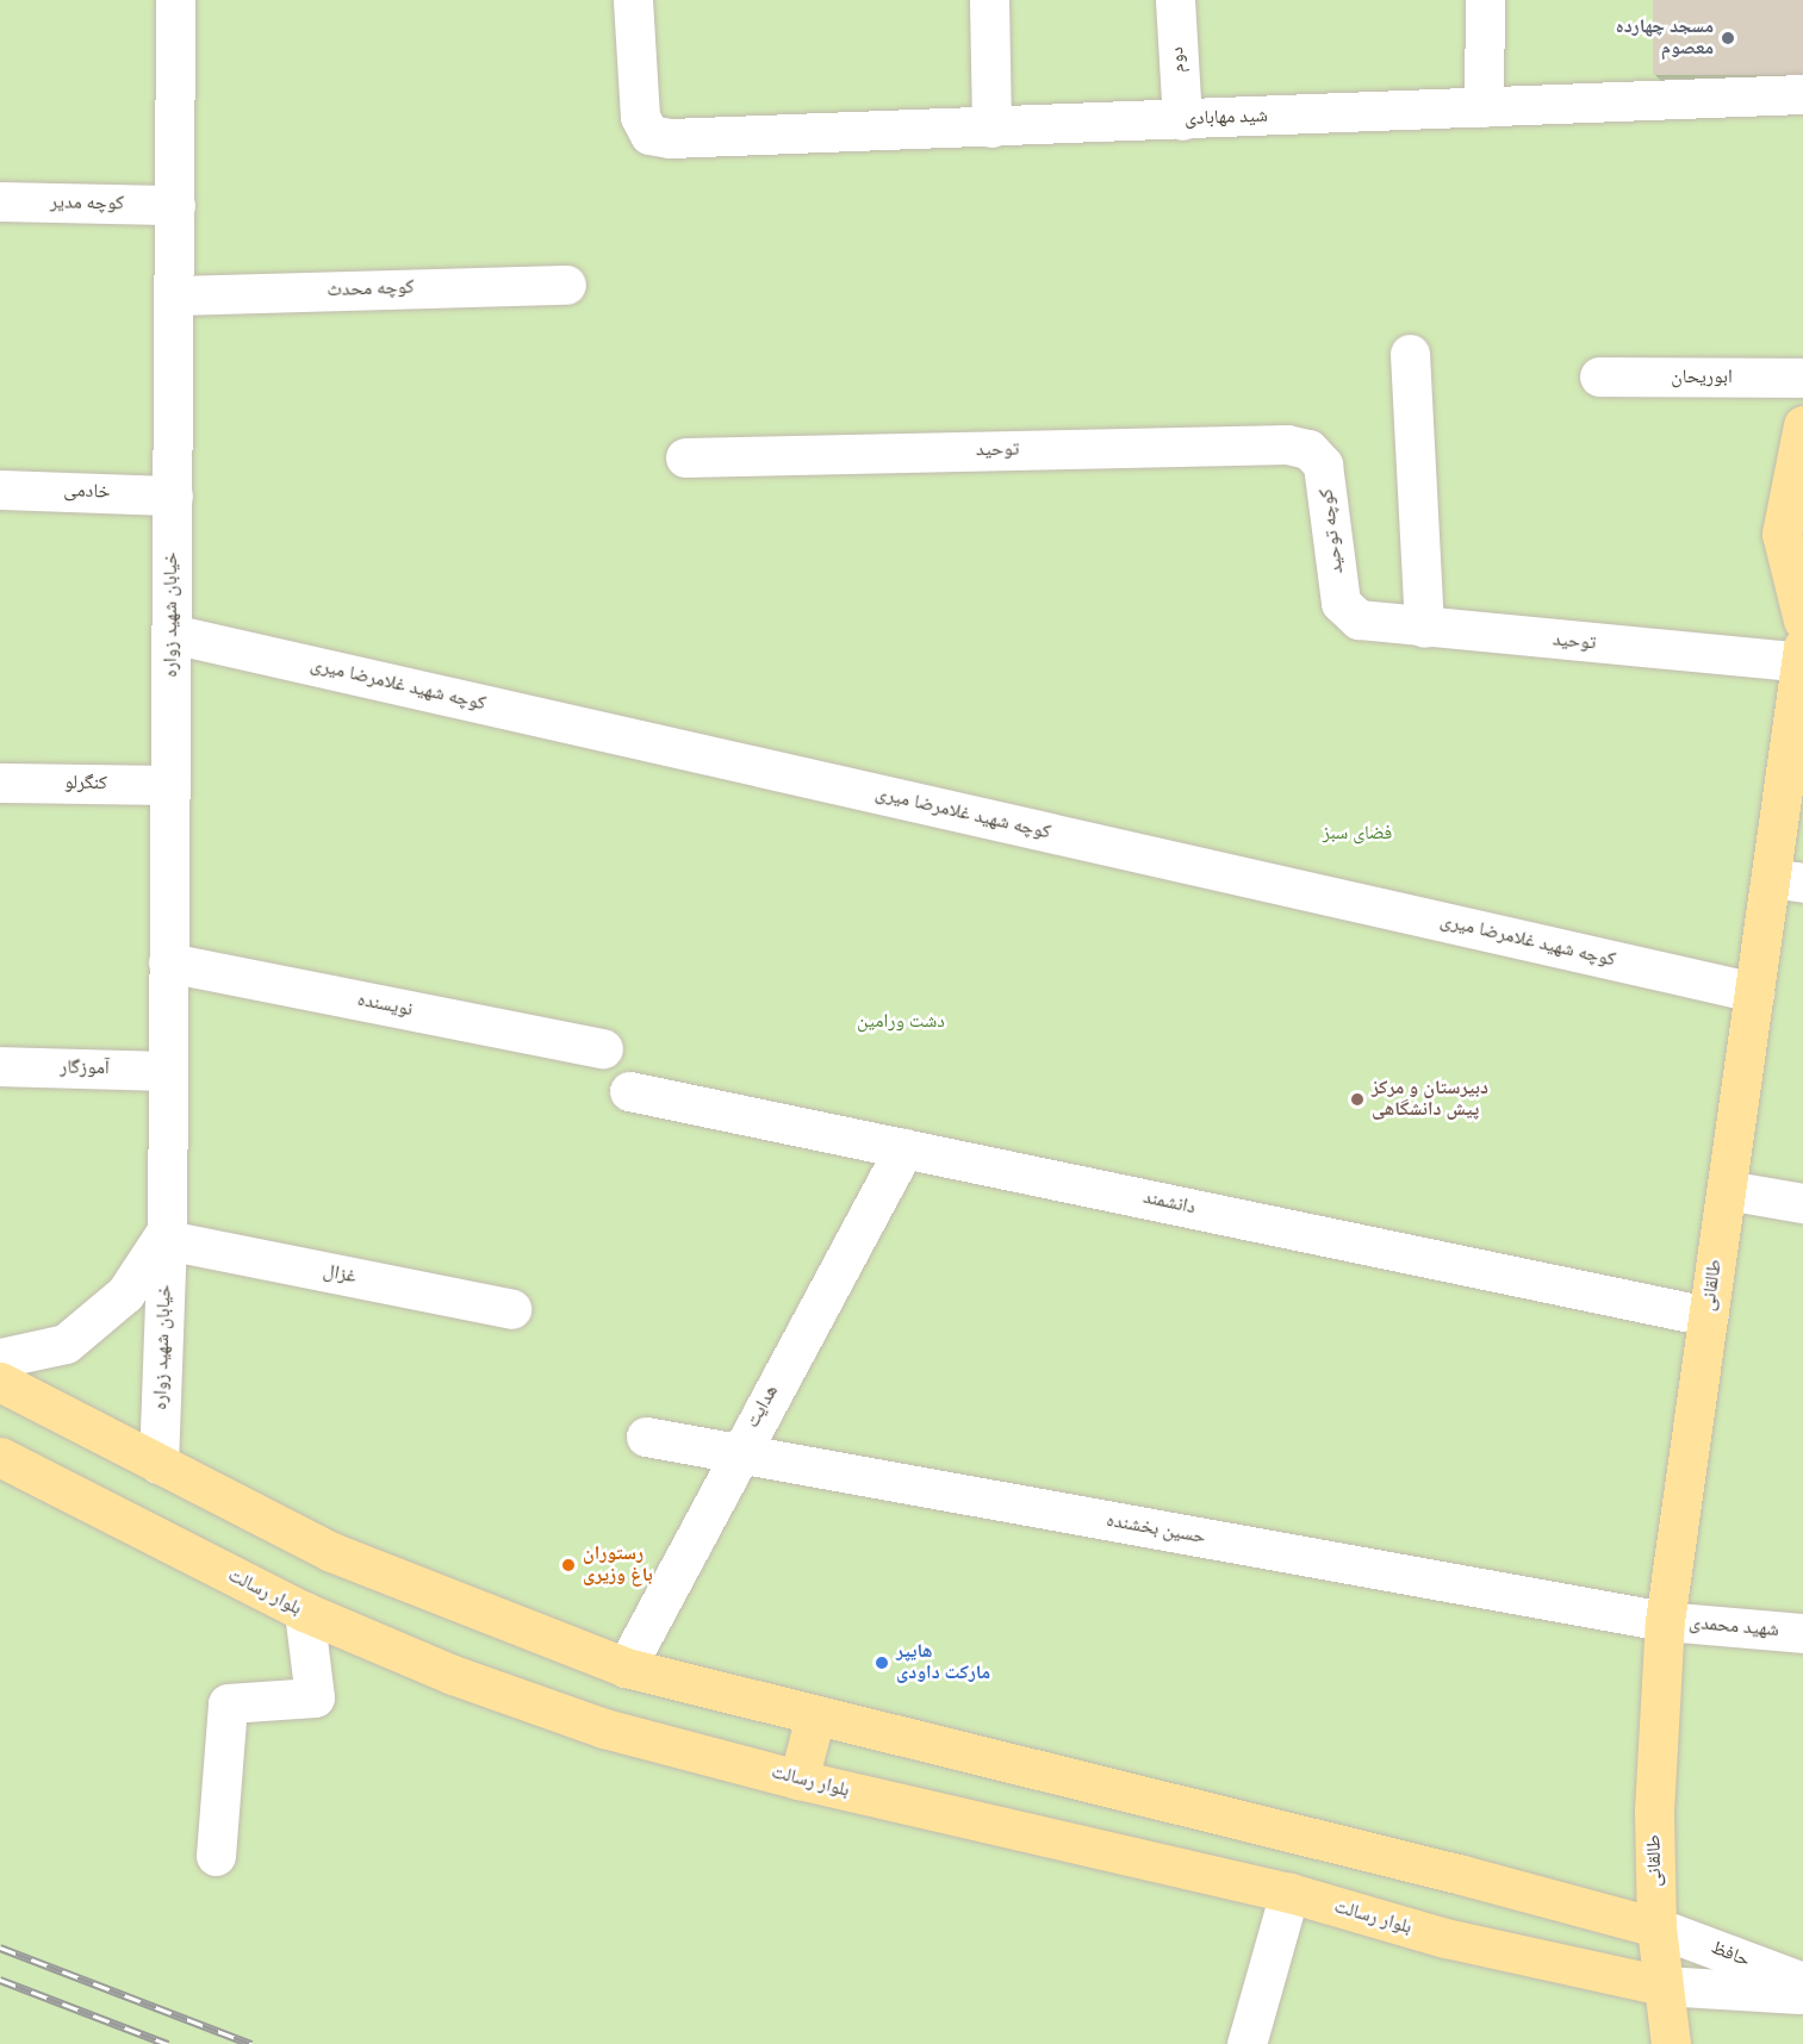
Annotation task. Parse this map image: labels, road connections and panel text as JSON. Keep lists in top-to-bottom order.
{
  "streets": {
    "main road": ["طالقانی", "بلوار رسالت"],
    "street": [
      "دوم",
      "شید مهابادی",
      "کوچه مدیر",
      "کوچه محدث",
      "ابوریحان",
      "توحید",
      "خادمی",
      "کوچه توحید",
      "خیابان شهید زواره",
      "کوچه شهید غلامرضا میری",
      "کنگرلو",
      "نویسنده",
      "آموزگار",
      "دانشمند",
      "غزال",
      "هدایت",
      "حسین بخشنده",
      "شهید محمدی",
      "حافظ"
    ]
  },
  "crossings": [
    ["دوم", "شید مهابادی"],
    ["کوچه مدیر", "خیابان شهید زواره"],
    ["کوچه محدث", "خیابان شهید زواره"],
    ["توحید", "کوچه توحید"],
    ["توحید", "طالقانی"],
    ["خادمی", "خیابان شهید زواره"],
    ["خیابان شهید زواره", "کوچه شهید غلامرضا میری"],
    ["خیابان شهید زواره", "کنگرلو"],
    ["خیابان شهید زواره", "نویسنده"],
    ["خیابان شهید زواره", "آموزگار"],
    ["خیابان شهید زواره", "غزال"],
    ["کوچه شهید غلامرضا میری", "طالقانی"],
    ["دانشمند", "طالقانی"],
    ["دانشمند", "هدایت"],
    ["طالقانی", "حسین بخشنده"],
    ["طالقانی", "بلوار رسالت"],
    ["طالقانی", "شهید محمدی"],
    ["طالقانی", "حافظ"],
    ["هدایت", "حسین بخشنده"],
    ["حسین بخشنده", "شهید محمدی"],
    ["بلوار رسالت", "حافظ"]
  ],
  "parks": ["فضای سبز", "دشت ورامین"],
  "places": [
    "مسجد چهارده معصوم",
    "دبیرستان و مرکز پیش دانشگاهی",
    "رستوران باغ وزیری",
    "هایپر مارکت داودی"
  ]
}
